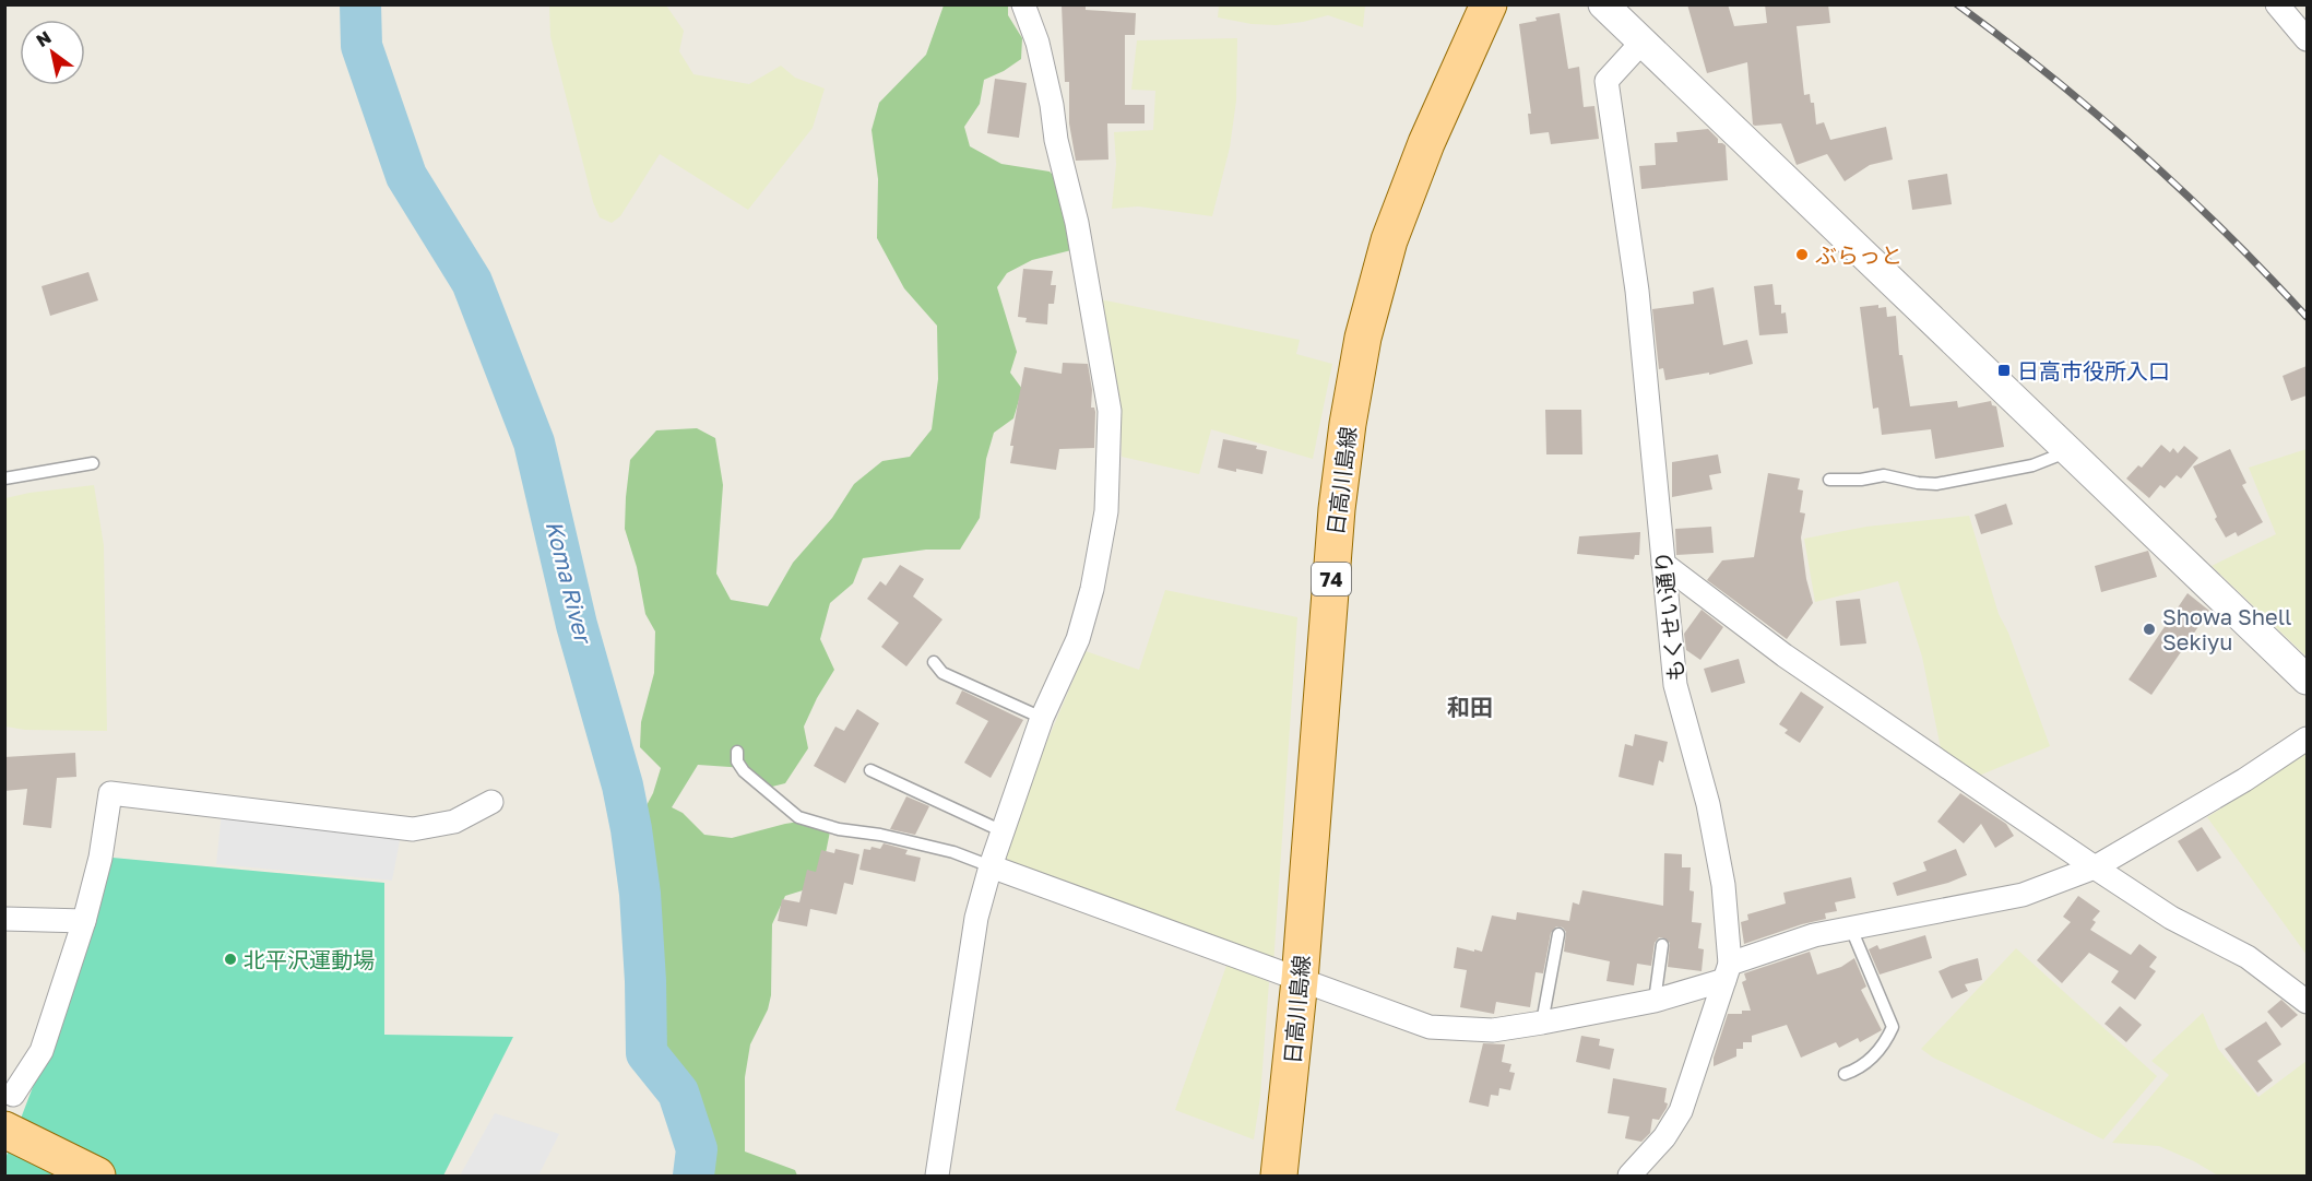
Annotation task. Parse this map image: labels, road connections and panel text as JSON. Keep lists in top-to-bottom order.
{
  "streets": {
    "main road": ["日高川島線", "74"],
    "street": ["もくせい通り"]
  },
  "districts": ["和田"],
  "water": ["Koma River"],
  "places": {
    "other": ["ぶらっと", "Showa Shell Sekiyu", "北平沢運動場"],
    "transit": ["日高市役所入口"]
  },
  "north": "top left"
}
